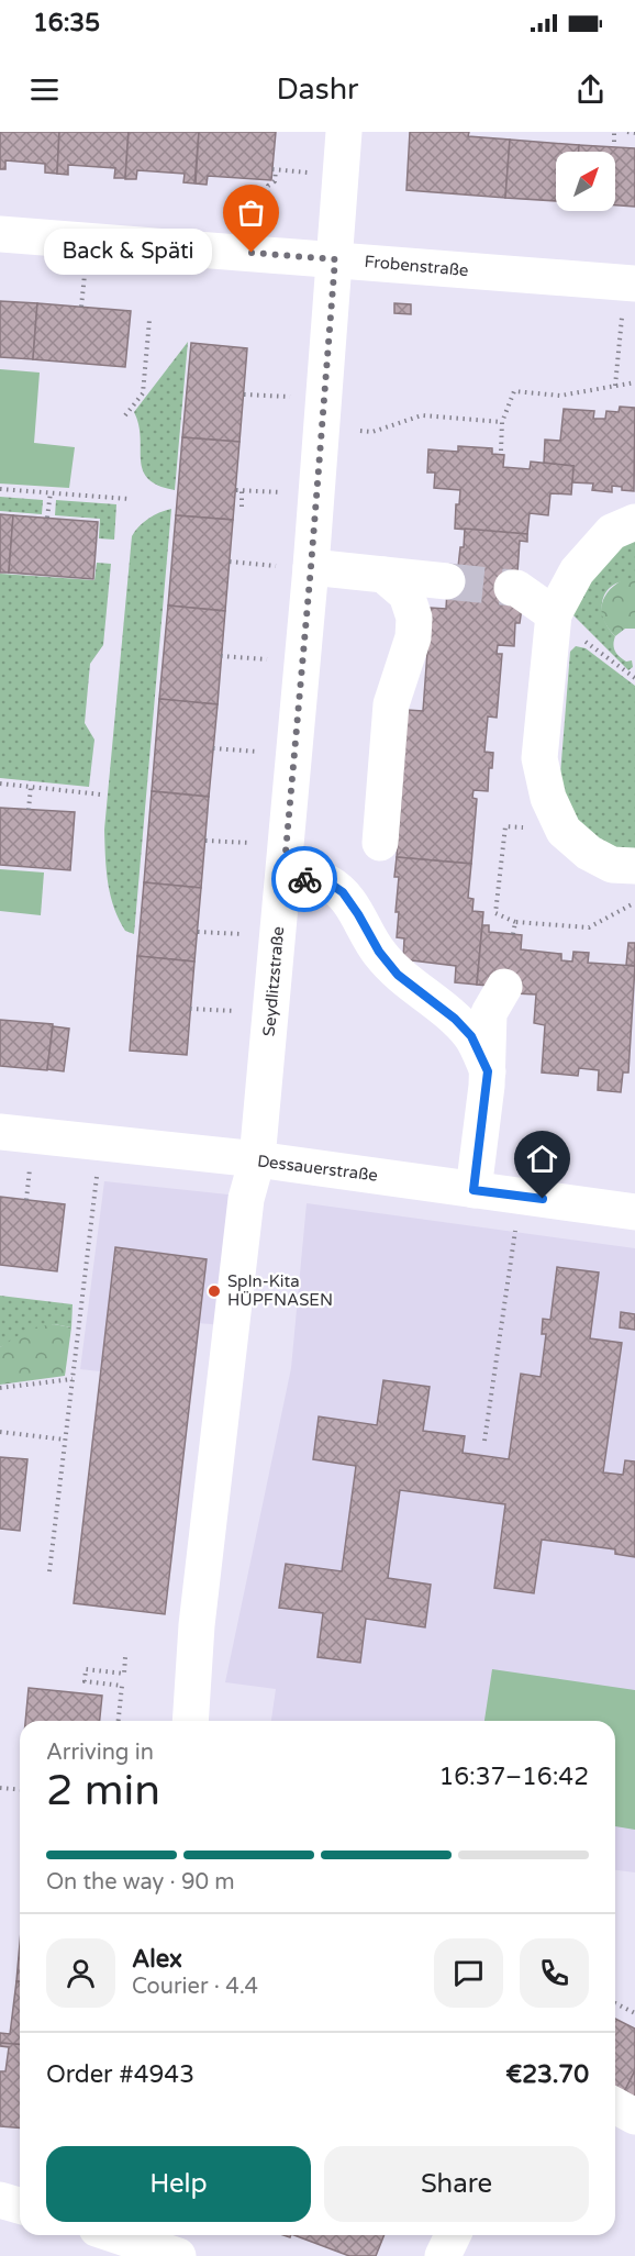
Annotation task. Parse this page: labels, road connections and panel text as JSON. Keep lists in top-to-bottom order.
{
  "streets": {
    "street": ["Frobenstraße", "Seydlitzstraße", "Dessauerstraße"]
  },
  "crossings": [
    ["Frobenstraße", "Seydlitzstraße"],
    ["Seydlitzstraße", "Dessauerstraße"]
  ],
  "places": ["Back & Späti", "SpIn-Kita HÜPFNASEN"],
  "north": "top right",
  "page": {
    "status": "16:35",
    "header": "Dashr",
    "bubble": "Back & Späti",
    "heading": ["2 min", "Arriving in", "16:37–16:42"],
    "panel": [
      "Alex",
      "Courier · 4.4",
      "Order #4943",
      "€23.70"
    ],
    "bar": "On the way · 90 m",
    "buttons": ["Help", "Share"]
  }
}
